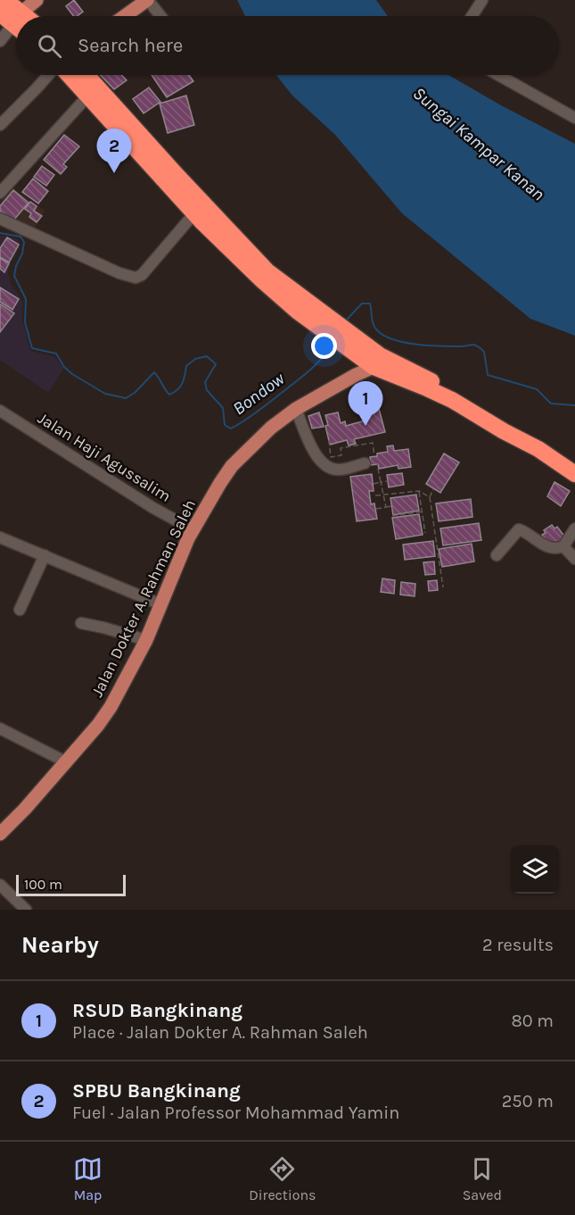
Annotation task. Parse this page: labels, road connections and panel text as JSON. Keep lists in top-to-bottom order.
{
  "streets": {
    "main road": ["Jalan Dokter A. Rahman Saleh"],
    "street": ["Jalan Haji Agussalim"]
  },
  "crossings": [
    ["Jalan Haji Agussalim", "Jalan Dokter A. Rahman Saleh"]
  ],
  "water": ["Sungai Kampar Kanan", "Bondow"],
  "scale_bar": "100 m",
  "page": {
    "search": "Search here",
    "pins": ["2", "1"],
    "scale": "100 m",
    "heading": ["Nearby", "2 results"],
    "list": [
      {
        "mark": "1",
        "name": "RSUD Bangkinang",
        "note": "Place · Jalan Dokter A. Rahman Saleh",
        "value": "80 m"
      },
      {
        "mark": "2",
        "name": "SPBU Bangkinang",
        "note": "Fuel · Jalan Professor Mohammad Yamin",
        "value": "250 m"
      }
    ],
    "nav": ["Map", "Directions", "Saved"]
  }
}
